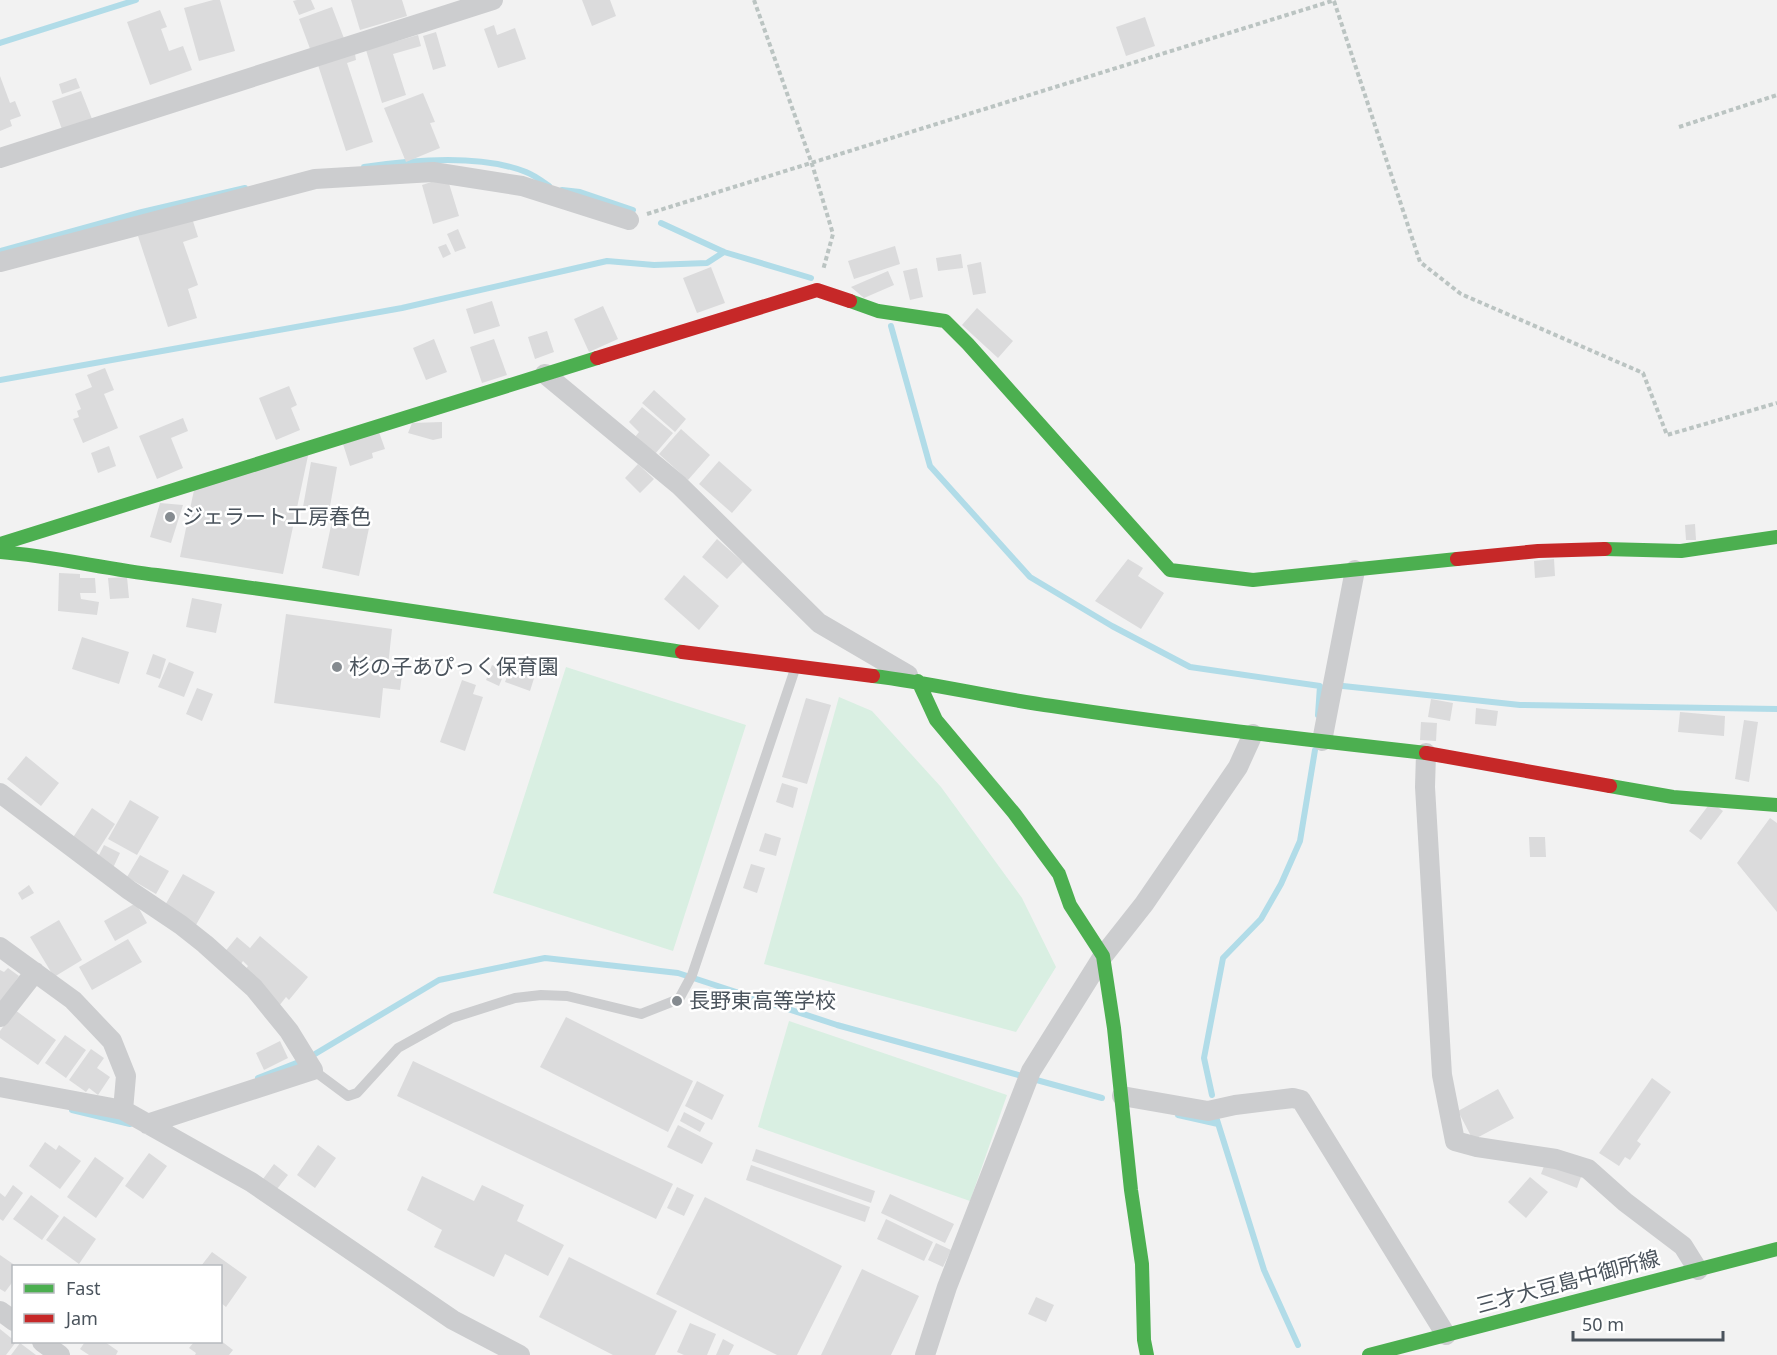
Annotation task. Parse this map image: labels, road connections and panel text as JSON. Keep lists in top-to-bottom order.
{
  "streets": {
    "street": ["三才大豆島中御所線"]
  },
  "places": ["ジェラート工房春色", "杉の子あぴっく保育園", "長野東高等学校"],
  "legend": ["Fast", "Jam"],
  "scale_bar": "50 m"
}
